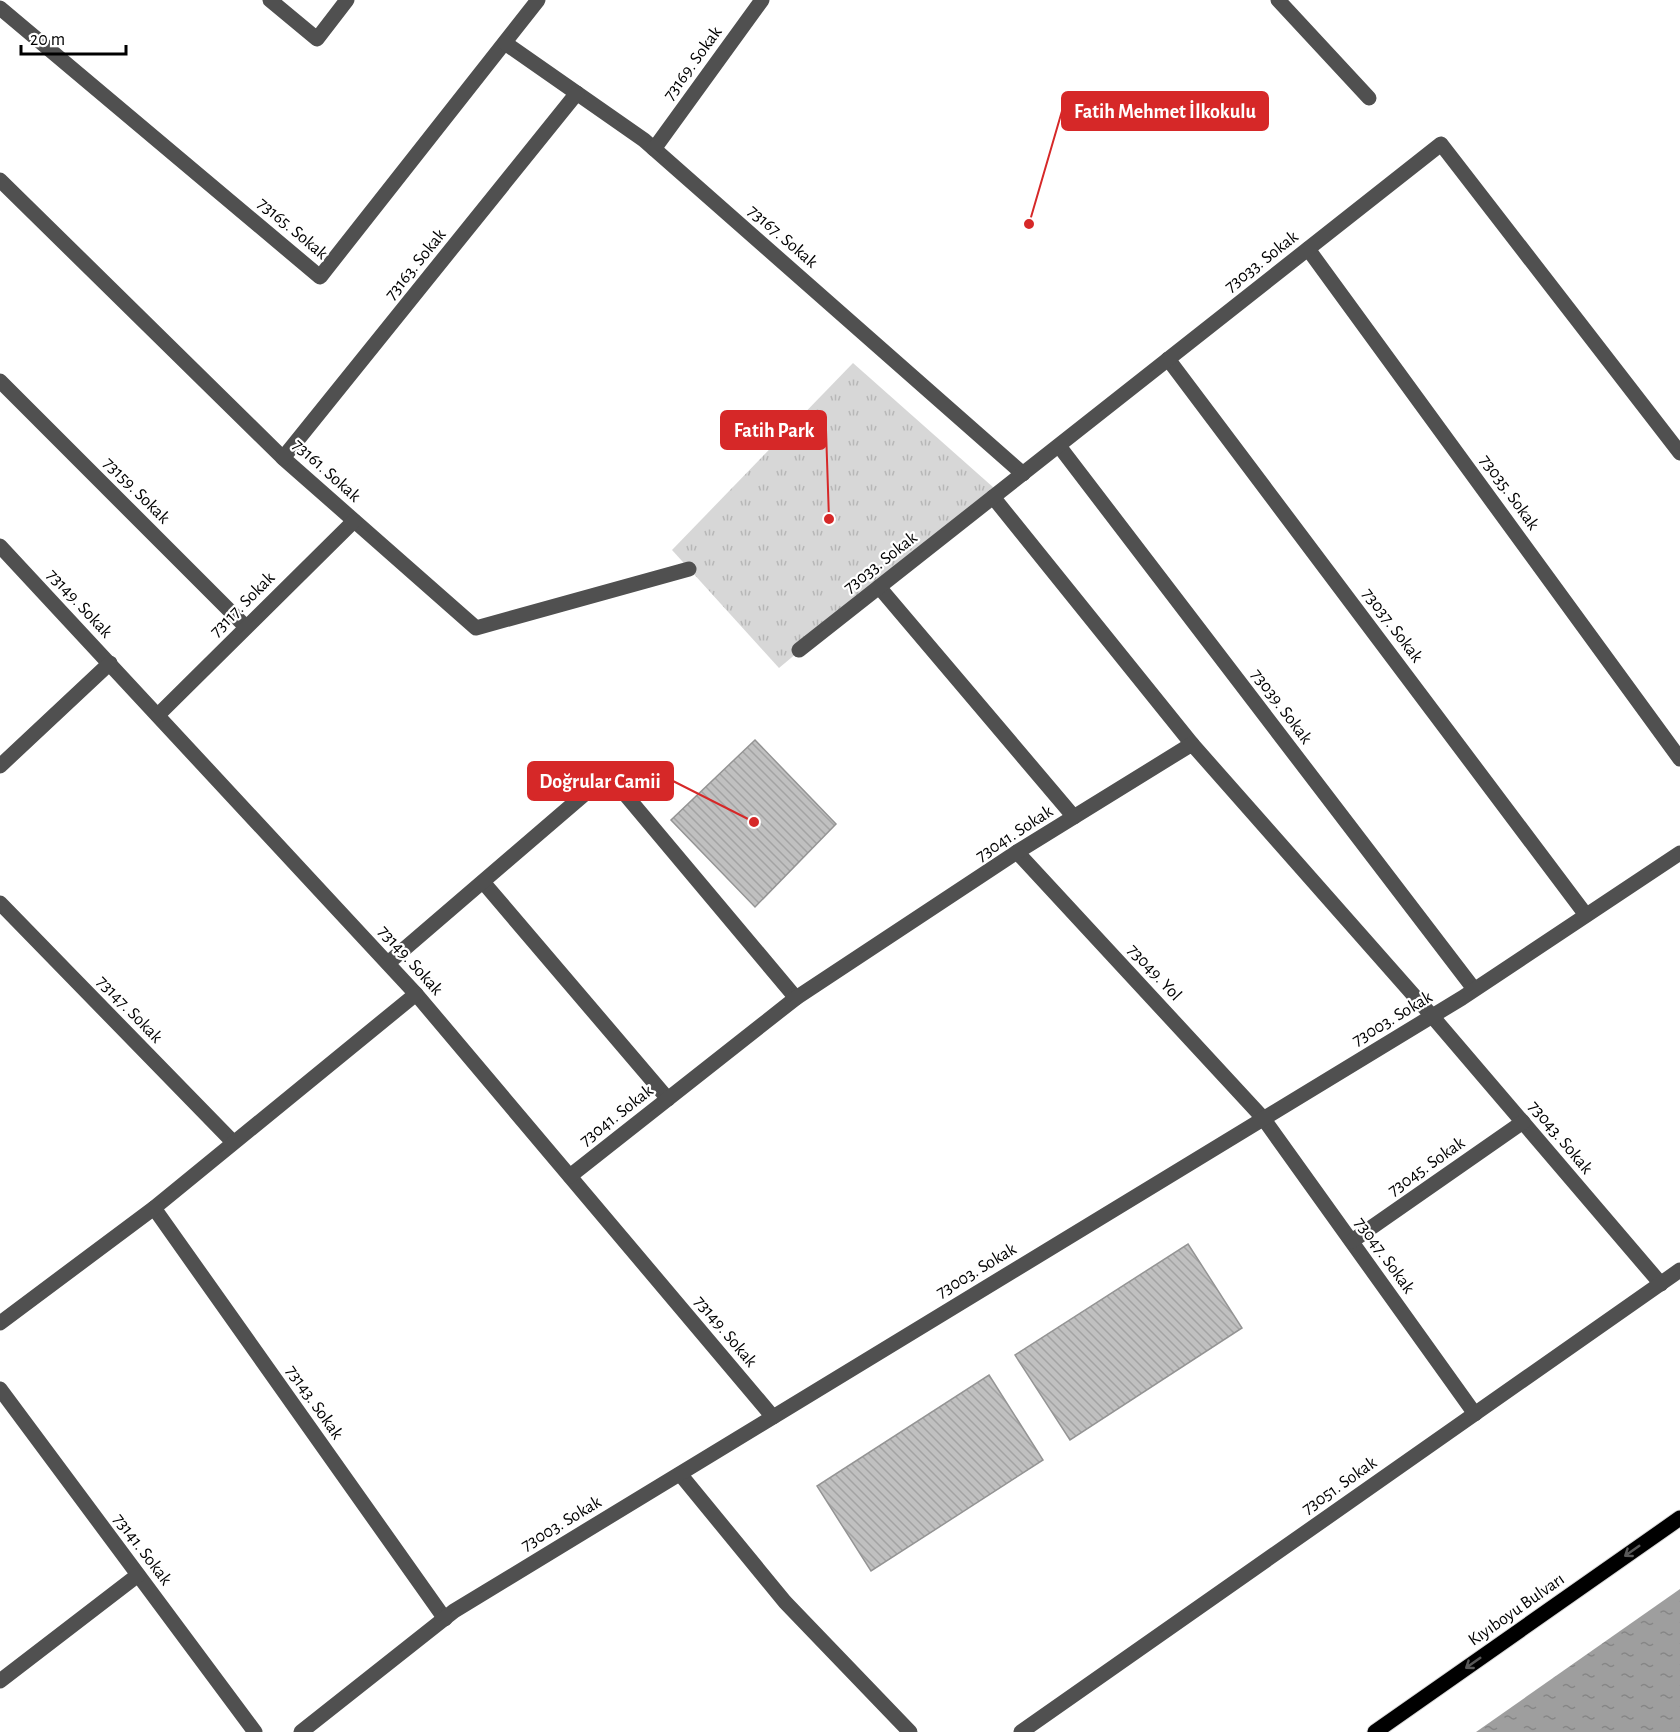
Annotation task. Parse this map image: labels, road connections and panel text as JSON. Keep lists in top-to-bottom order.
{
  "streets": {
    "main road": ["Kıyıboyu Bulvarı"],
    "street": [
      "73169. Sokak",
      "73165. Sokak",
      "73167. Sokak",
      "73033. Sokak",
      "73163. Sokak",
      "73161. Sokak",
      "73159. Sokak",
      "73035. Sokak",
      "73149. Sokak",
      "73117. Sokak",
      "73037. Sokak",
      "73039. Sokak",
      "73041. Sokak",
      "73049. Yol",
      "73147. Sokak",
      "73003. Sokak",
      "73043. Sokak",
      "73045. Sokak",
      "73047. Sokak",
      "73143. Sokak",
      "73051. Sokak",
      "73141. Sokak"
    ]
  },
  "crossings": [
    ["73169. Sokak", "73167. Sokak"],
    ["73165. Sokak", "73167. Sokak"],
    ["73167. Sokak", "73033. Sokak"],
    ["73167. Sokak", "73163. Sokak"],
    ["73033. Sokak", "73035. Sokak"],
    ["73033. Sokak", "73037. Sokak"],
    ["73033. Sokak", "73039. Sokak"],
    ["73163. Sokak", "73161. Sokak"],
    ["73161. Sokak", "73117. Sokak"],
    ["73159. Sokak", "73117. Sokak"],
    ["73149. Sokak", "73117. Sokak"],
    ["73149. Sokak", "73041. Sokak"],
    ["73149. Sokak", "73003. Sokak"],
    ["73037. Sokak", "73003. Sokak"],
    ["73039. Sokak", "73003. Sokak"],
    ["73041. Sokak", "73049. Yol"],
    ["73049. Yol", "73003. Sokak"],
    ["73049. Yol", "73047. Sokak"],
    ["73003. Sokak", "73043. Sokak"],
    ["73003. Sokak", "73047. Sokak"],
    ["73003. Sokak", "73143. Sokak"],
    ["73043. Sokak", "73045. Sokak"],
    ["73043. Sokak", "73051. Sokak"],
    ["73045. Sokak", "73047. Sokak"],
    ["73047. Sokak", "73051. Sokak"]
  ],
  "one_way": ["Kıyıboyu Bulvarı"],
  "places": ["Fatih Mehmet İlkokulu", "Fatih Park", "Doğrular Camii"],
  "scale_bar": "20 m"
}
